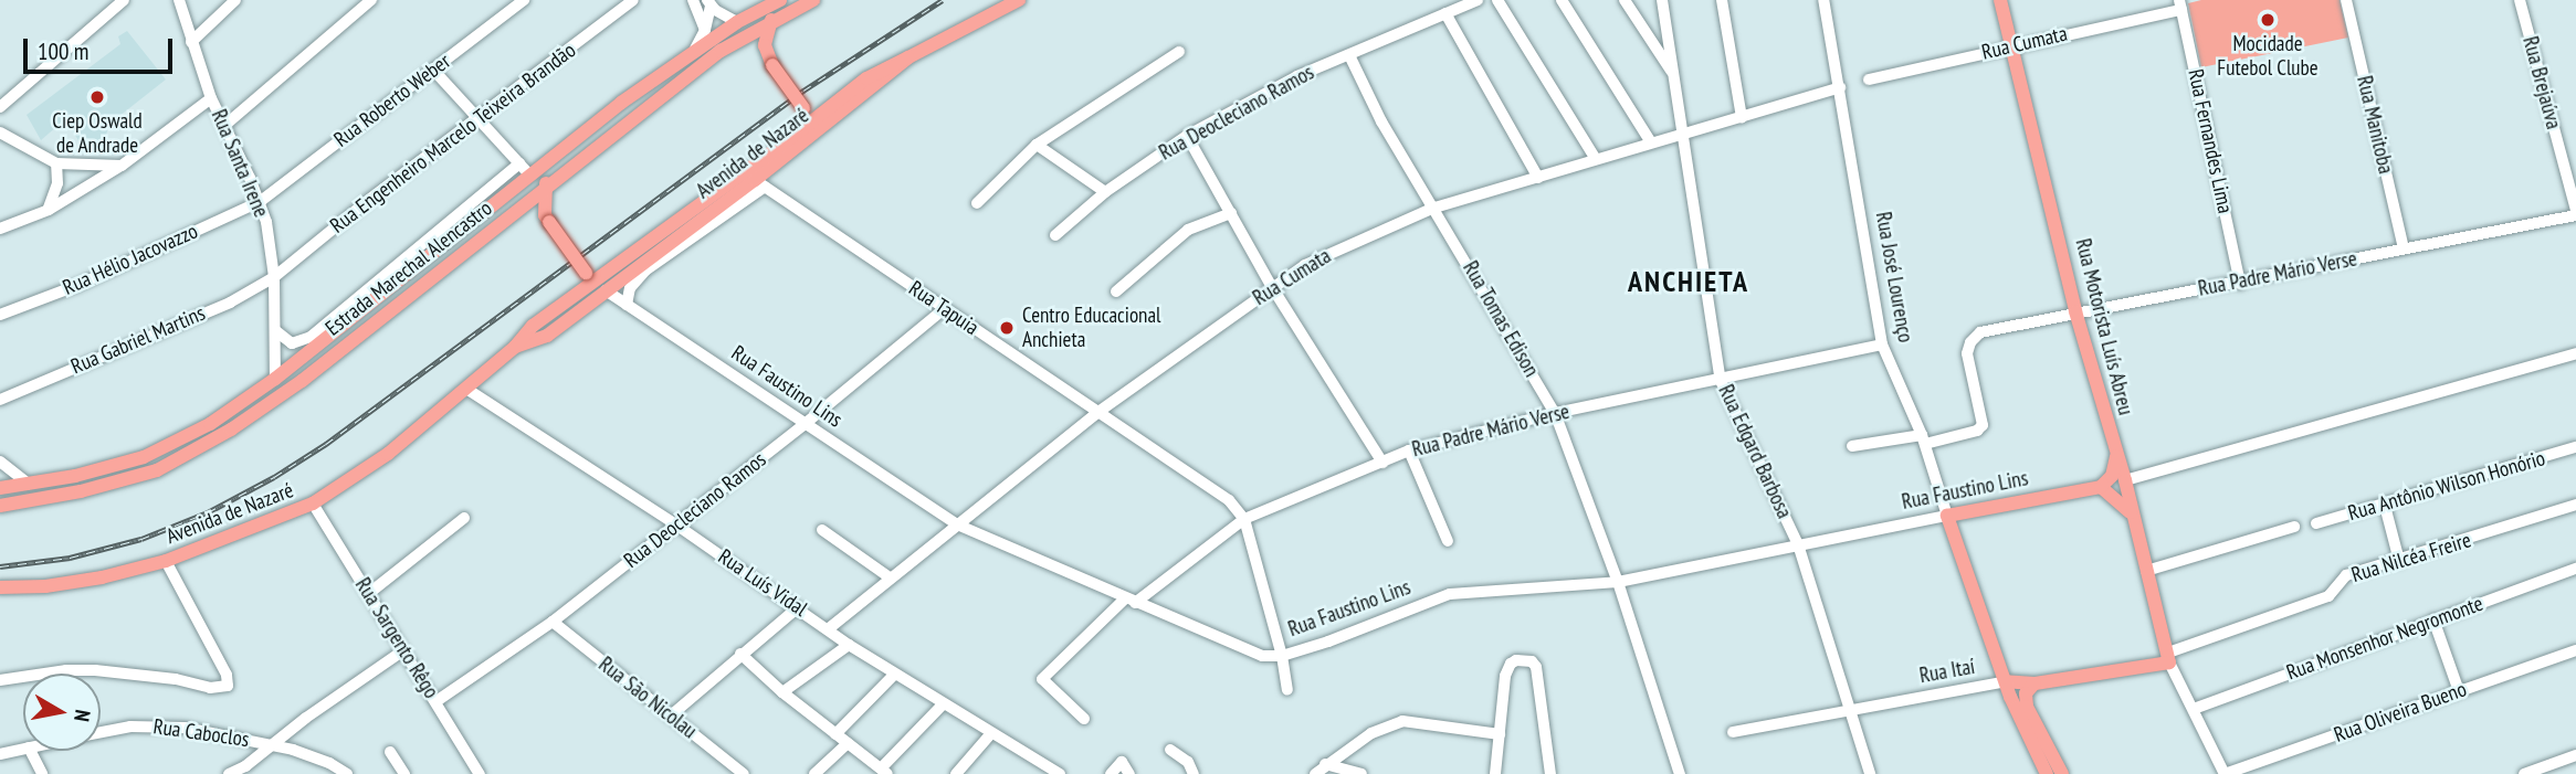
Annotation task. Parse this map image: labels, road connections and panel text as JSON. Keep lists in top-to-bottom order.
{
  "streets": {
    "main road": [
      "Avenida de Nazaré",
      "Estrada Marechal Alencastro",
      "Rua José Lourenço",
      "Rua Motorista Luís Abreu",
      "Rua Faustino Lins",
      "Rua Itaí"
    ],
    "street": [
      "Rua Cumata",
      "Rua Brejaúva",
      "Rua Roberto Weber",
      "Rua Deocleciano Ramos",
      "Rua Manitoba",
      "Rua Engenheiro Marcelo Teixeira Brandão",
      "Rua Fernandes Lima",
      "Rua Santa Irene",
      "Rua Hélio Jacovazzo",
      "Rua Padre Mário Verse",
      "Rua Tapuia",
      "Rua Tomas Edison",
      "Rua Gabriel Martins",
      "Rua Edgard Barbosa",
      "Rua Antônio Wilson Honório",
      "Rua Nilcéa Freire",
      "Rua Luís Vidal",
      "Rua Sargento Rêgo",
      "Rua Monsenhor Negromonte",
      "Rua São Nicolau",
      "Rua Oliveira Bueno",
      "Rua Caboclos"
    ]
  },
  "crossings": [
    ["Rua Cumata", "Rua Fernandes Lima"],
    ["Rua Cumata", "Rua José Lourenço"],
    ["Rua Cumata", "Rua Tapuia"],
    ["Rua Cumata", "Rua Tomas Edison"],
    ["Rua Cumata", "Rua Motorista Luís Abreu"],
    ["Rua Cumata", "Rua Faustino Lins"],
    ["Rua Cumata", "Rua Edgard Barbosa"],
    ["Rua Cumata", "Rua Luís Vidal"],
    ["Rua Brejaúva", "Rua Padre Mário Verse"],
    ["Rua Roberto Weber", "Rua Santa Irene"],
    ["Rua Roberto Weber", "Rua Hélio Jacovazzo"],
    ["Rua Deocleciano Ramos", "Rua Tapuia"],
    ["Rua Deocleciano Ramos", "Rua Tomas Edison"],
    ["Rua Deocleciano Ramos", "Rua Faustino Lins"],
    ["Rua Deocleciano Ramos", "Rua Luís Vidal"],
    ["Rua Deocleciano Ramos", "Rua Sargento Rêgo"],
    ["Rua Deocleciano Ramos", "Rua São Nicolau"],
    ["Rua Manitoba", "Rua Padre Mário Verse"],
    ["Rua Engenheiro Marcelo Teixeira Brandão", "Rua Santa Irene"],
    ["Rua Engenheiro Marcelo Teixeira Brandão", "Rua Gabriel Martins"],
    ["Rua Fernandes Lima", "Rua Padre Mário Verse"],
    ["Avenida de Nazaré", "Rua Tapuia"],
    ["Avenida de Nazaré", "Rua Faustino Lins"],
    ["Avenida de Nazaré", "Rua Luís Vidal"],
    ["Avenida de Nazaré", "Rua Sargento Rêgo"],
    ["Rua Santa Irene", "Rua Hélio Jacovazzo"],
    ["Rua Santa Irene", "Estrada Marechal Alencastro"],
    ["Rua Santa Irene", "Rua Gabriel Martins"],
    ["Rua Padre Mário Verse", "Rua José Lourenço"],
    ["Rua Padre Mário Verse", "Rua Tapuia"],
    ["Rua Padre Mário Verse", "Rua Tomas Edison"],
    ["Rua Padre Mário Verse", "Rua Motorista Luís Abreu"],
    ["Rua Padre Mário Verse", "Rua Faustino Lins"],
    ["Rua Padre Mário Verse", "Rua Edgard Barbosa"],
    ["Rua José Lourenço", "Rua Faustino Lins"],
    ["Rua José Lourenço", "Rua Itaí"],
    ["Rua Tomas Edison", "Rua Faustino Lins"],
    ["Rua Motorista Luís Abreu", "Rua Nilcéa Freire"],
    ["Rua Motorista Luís Abreu", "Rua Itaí"],
    ["Rua Faustino Lins", "Rua Edgard Barbosa"],
    ["Rua Edgard Barbosa", "Rua Itaí"],
    ["Rua Nilcéa Freire", "Rua Itaí"]
  ],
  "districts": ["ANCHIETA"],
  "places": ["Mocidade Futebol Clube", "Ciep Oswald de Andrade", "Centro Educacional Anchieta"],
  "scale_bar": "100 m",
  "north": "right"
}
